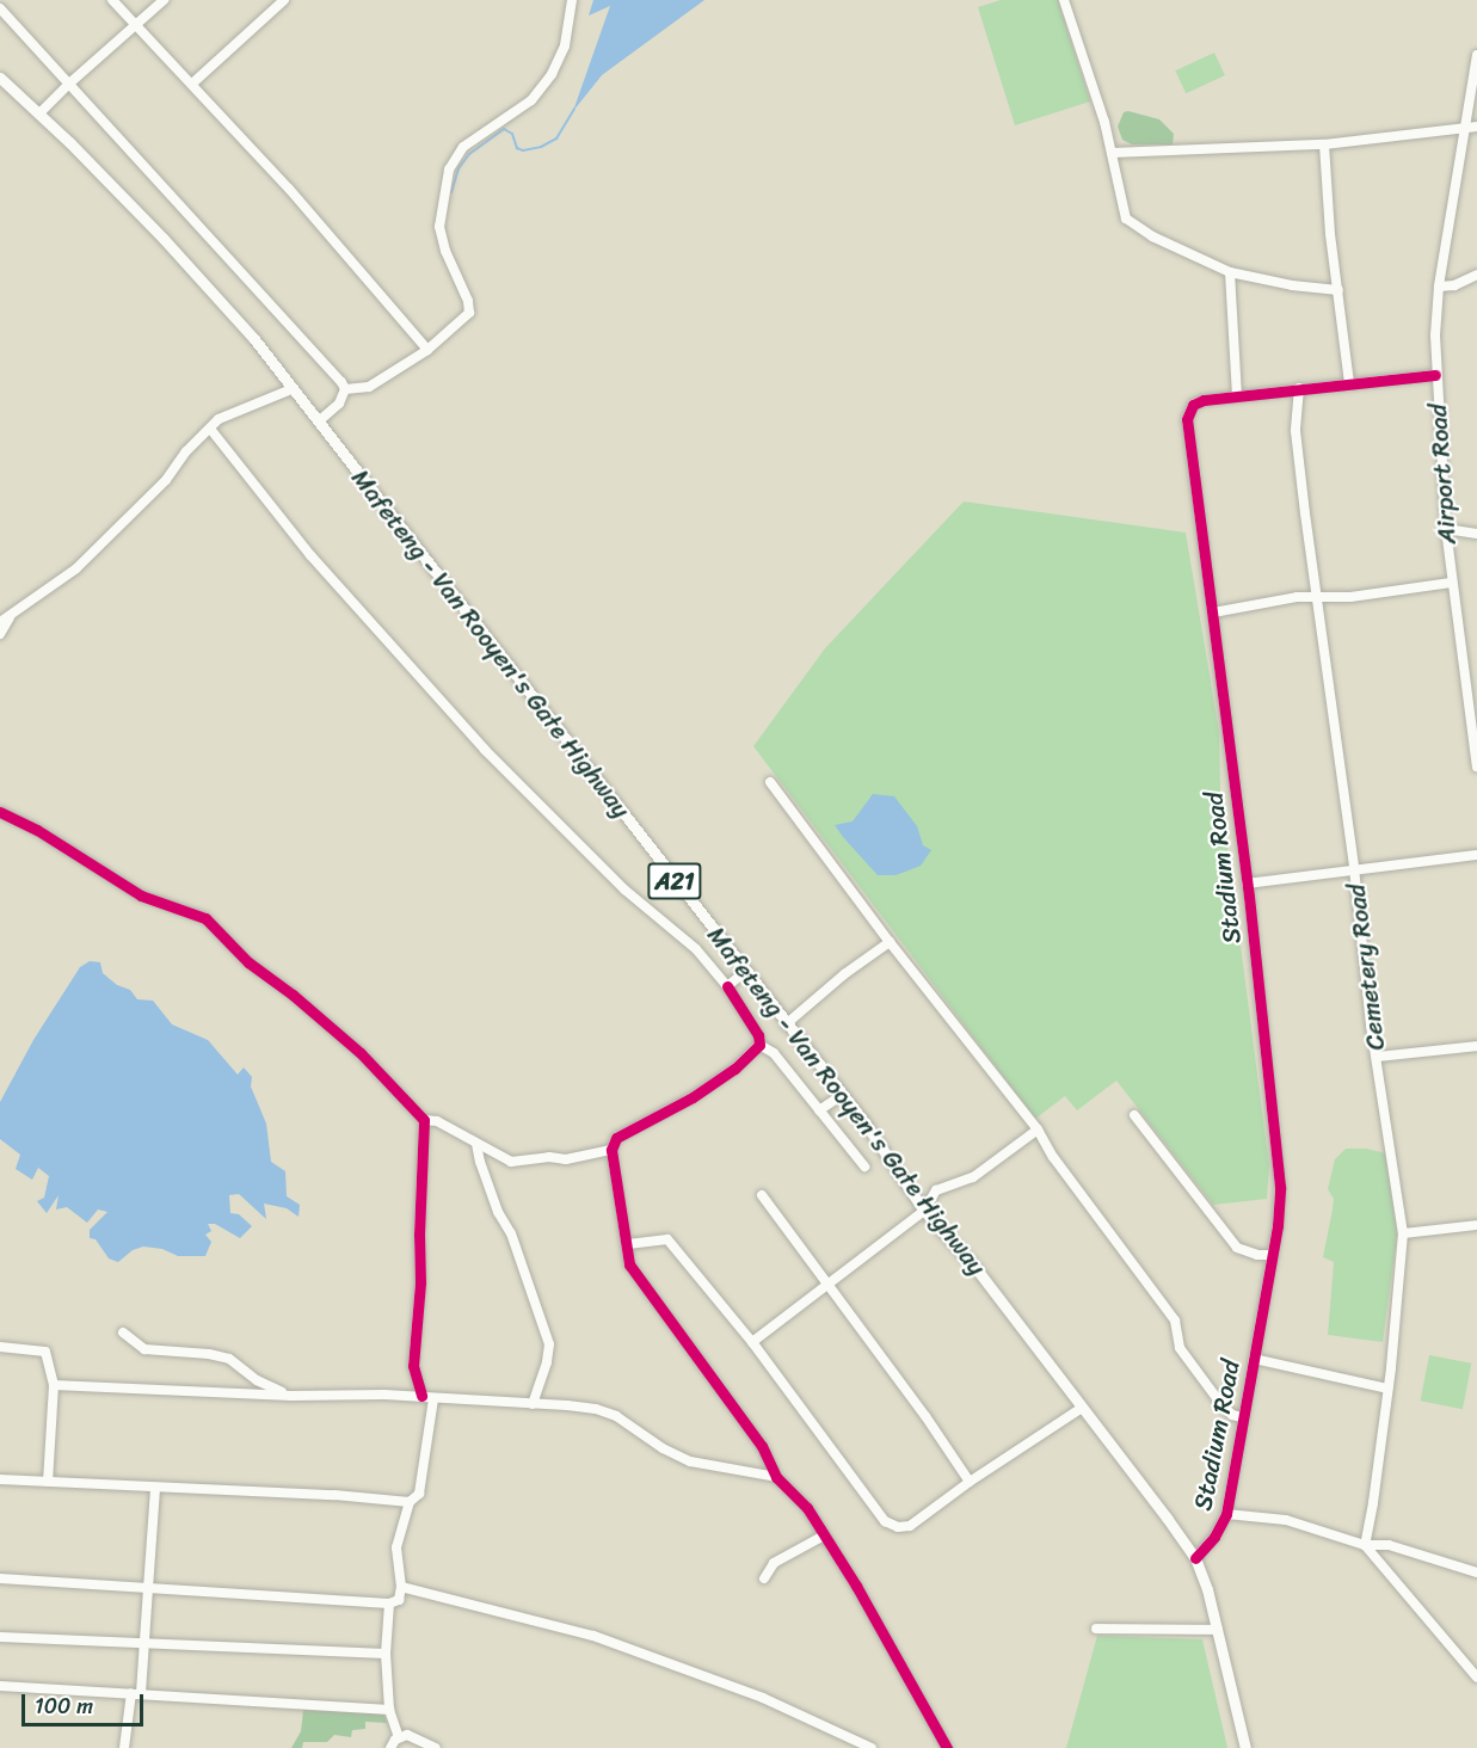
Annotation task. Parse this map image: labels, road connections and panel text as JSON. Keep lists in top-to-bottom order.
{
  "streets": {
    "main road": ["Mafeteng - Van Rooyen's Gate Highway", "A21"],
    "street": ["Airport Road", "Stadium Road", "Cemetery Road"]
  },
  "crossings": [
    ["Airport Road", "Stadium Road"],
    ["Mafeteng - Van Rooyen's Gate Highway", "Stadium Road"],
    ["Stadium Road", "Cemetery Road"]
  ],
  "scale_bar": "100 m"
}
